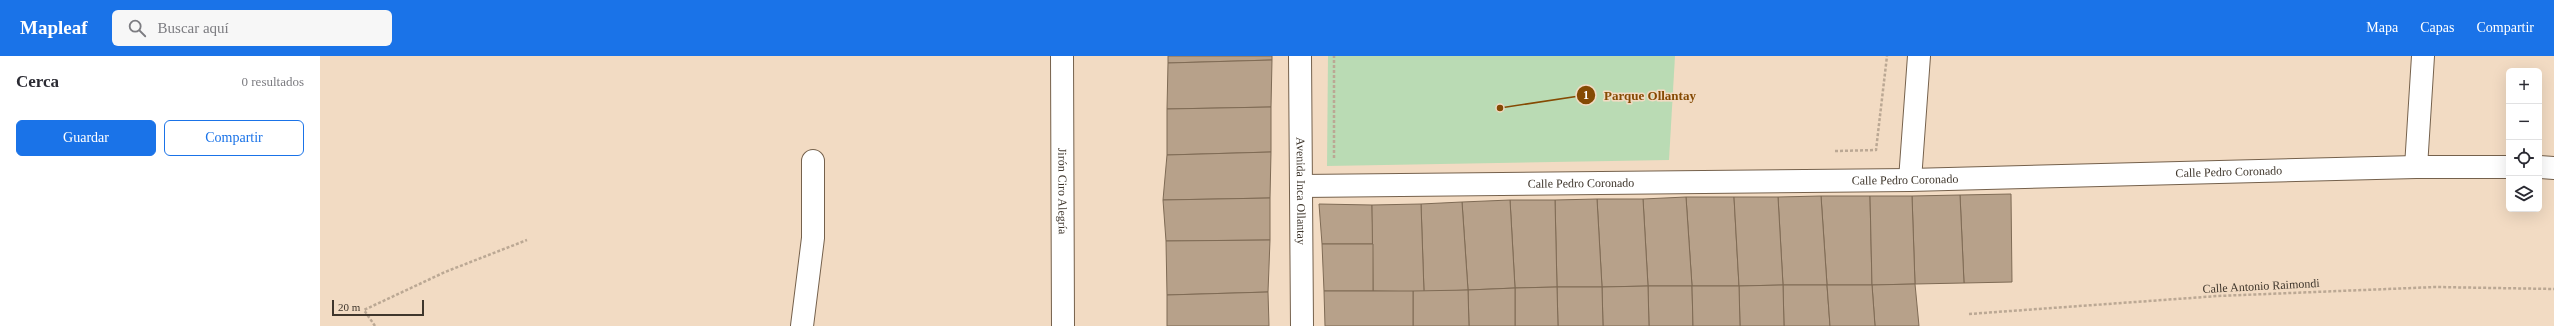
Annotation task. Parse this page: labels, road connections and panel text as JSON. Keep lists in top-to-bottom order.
{
  "streets": {
    "street": ["Calle Pedro Coronado", "Jirón Ciro Alegría", "Avenida Inca Ollantay"],
    "path": ["Calle Antonio Raimondi"]
  },
  "crossings": [
    ["Calle Pedro Coronado", "Avenida Inca Ollantay"]
  ],
  "places": ["Parque Ollantay"],
  "scale_bar": "20 m",
  "page": {
    "header": "Mapleaf",
    "search": "Buscar aquí",
    "nav": ["Mapa", "Capas", "Compartir"],
    "heading": ["Cerca", "0 resultados"],
    "map_buttons": ["+", "−"],
    "buttons": ["Guardar", "Compartir"],
    "scale": "20 m"
  }
}
